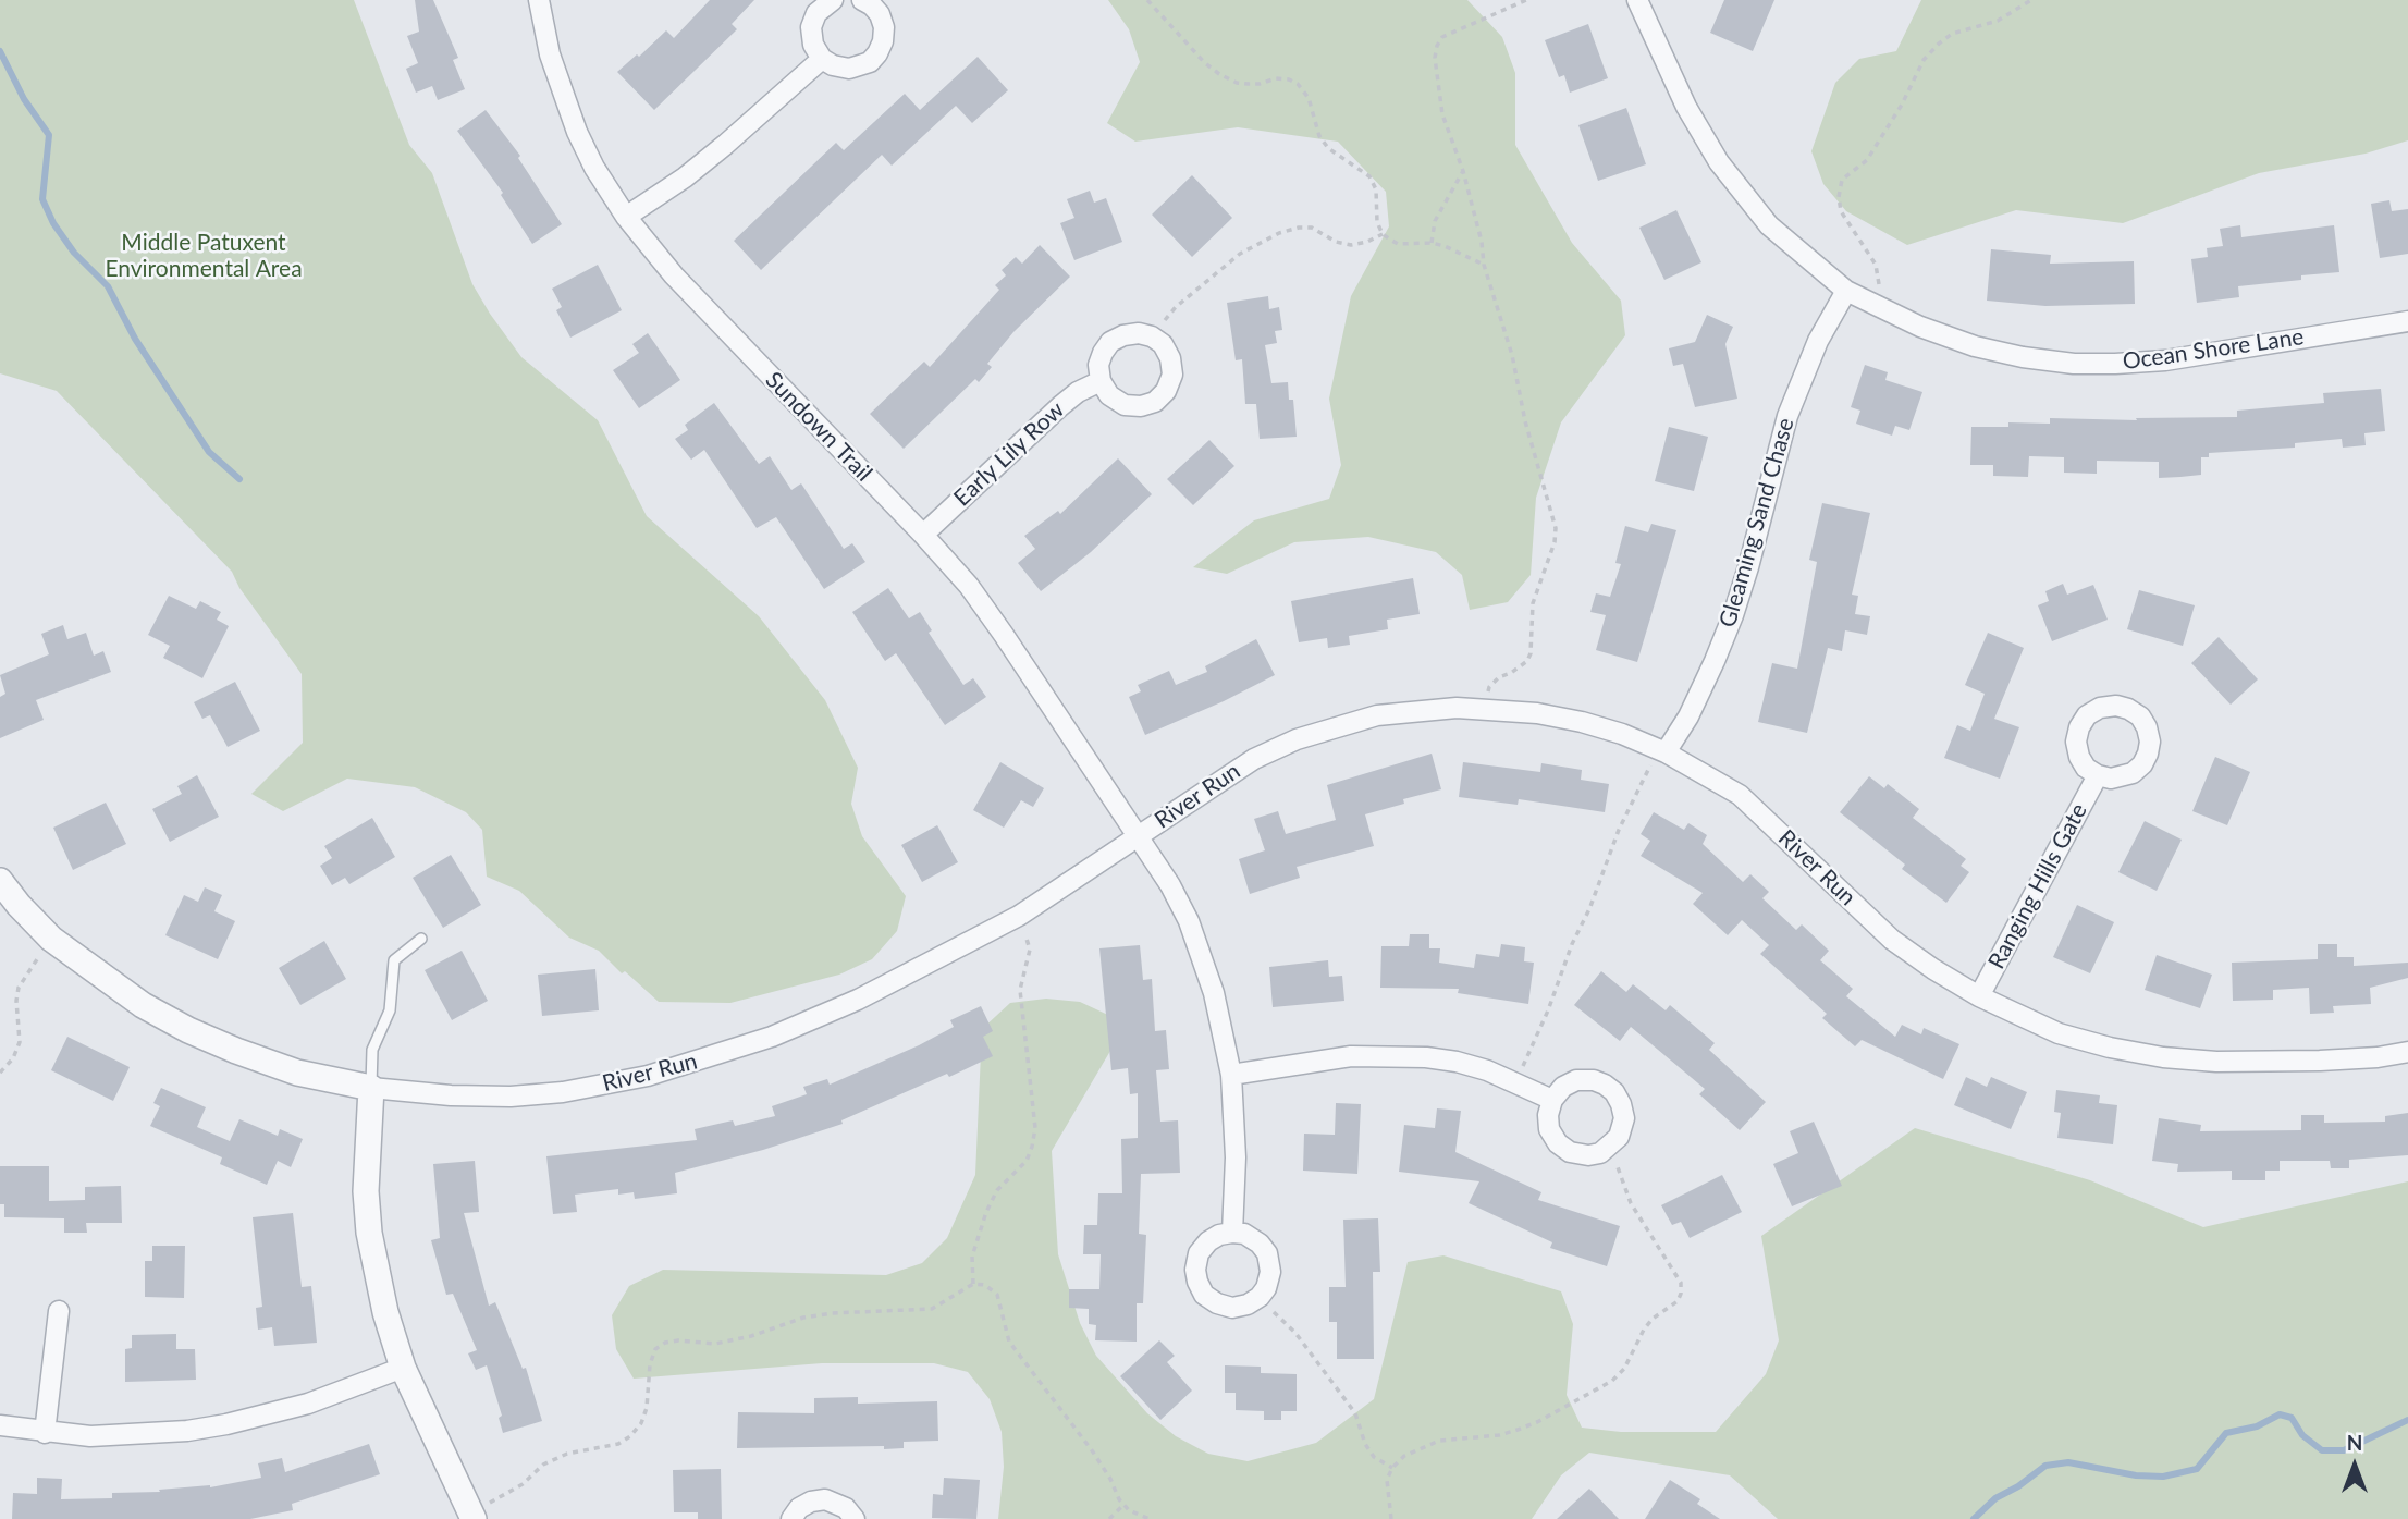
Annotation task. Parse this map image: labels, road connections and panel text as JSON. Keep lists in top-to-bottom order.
{
  "streets": {
    "street": [
      "Ocean Shore Lane",
      "Sundown Trail",
      "Early Lily Row",
      "Gleaming Sand Chase",
      "River Run",
      "Ranging Hills Gate"
    ]
  },
  "crossings": [
    ["Ocean Shore Lane", "Gleaming Sand Chase"],
    ["Sundown Trail", "Early Lily Row"],
    ["Sundown Trail", "River Run"],
    ["Gleaming Sand Chase", "River Run"],
    ["River Run", "Ranging Hills Gate"]
  ],
  "parks": ["Middle Patuxent Environmental Area"],
  "north": "top"
}
